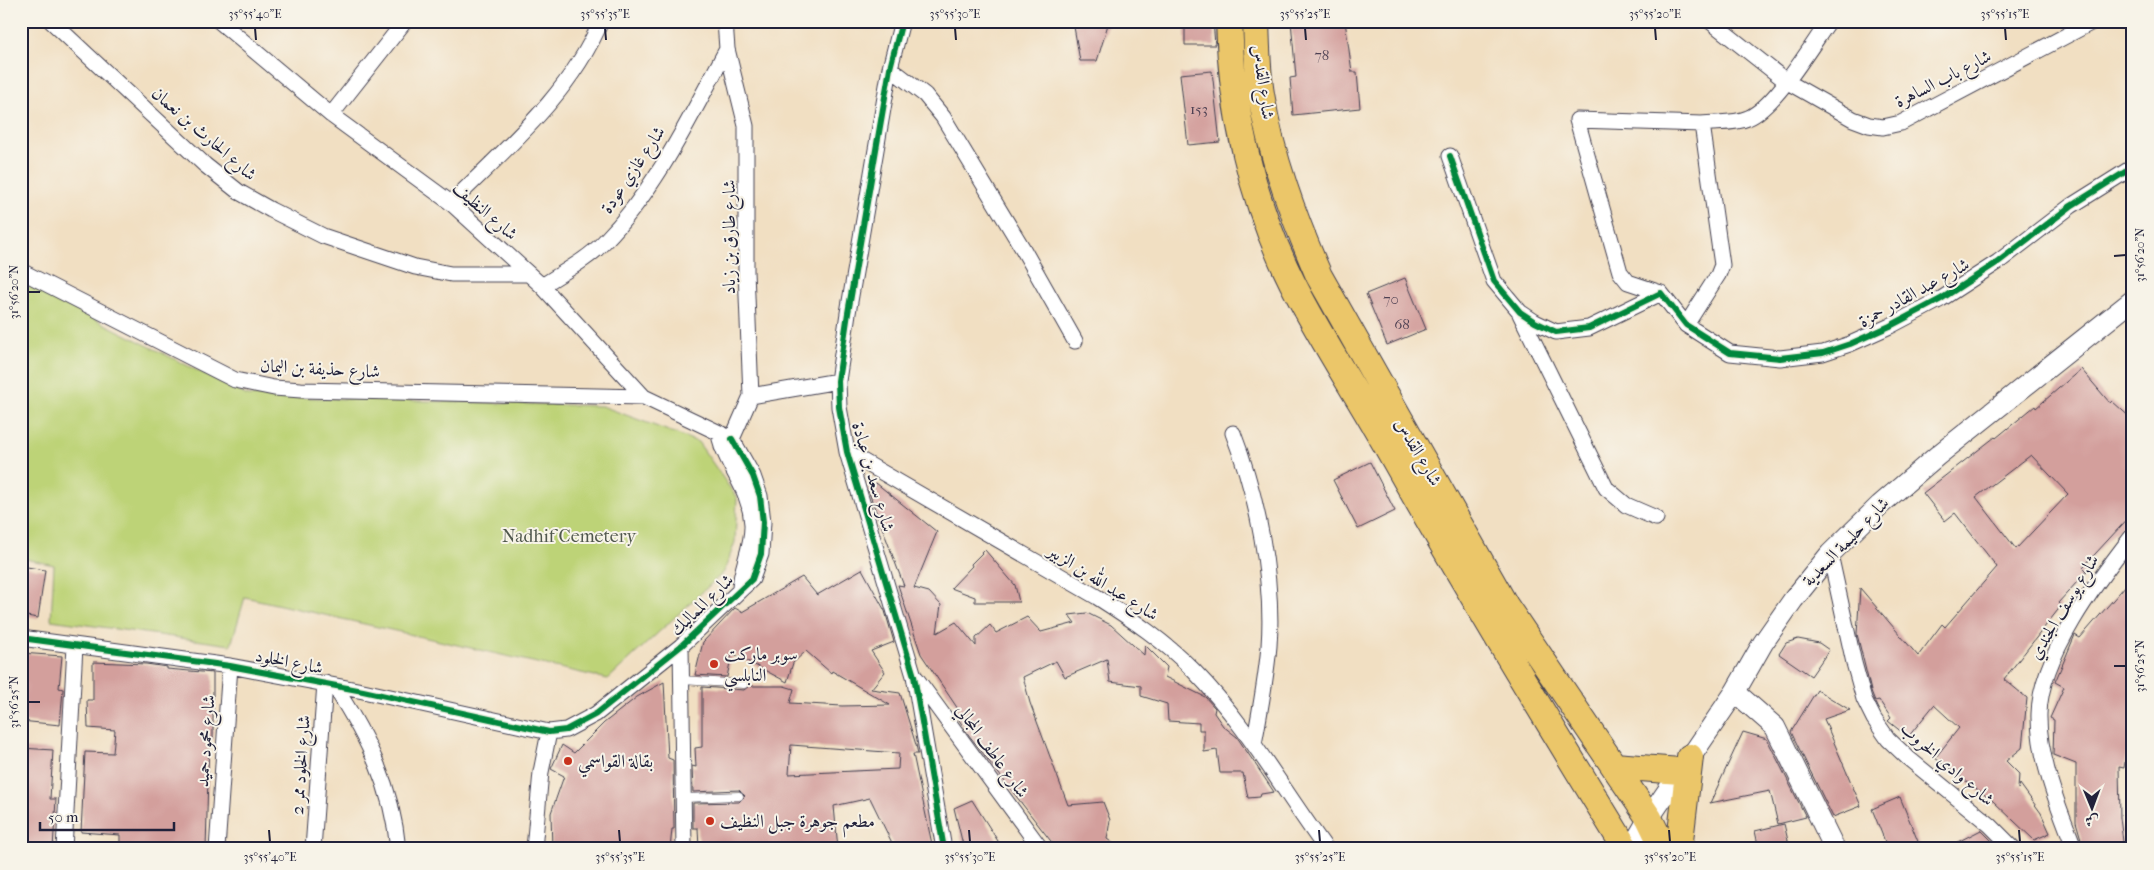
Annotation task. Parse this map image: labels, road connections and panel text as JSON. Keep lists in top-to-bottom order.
{
  "streets": {
    "highway": ["شارع القدس"],
    "street": [
      "شارع باب الساهرة",
      "شارع الحارث بن نعمان",
      "شارع غازي عودة",
      "شارع النظيف",
      "شارع طارق بن زياد",
      "شارع عبد القادر حمزة",
      "شارع حذيفة بن اليمان",
      "شارع سعد بن عبادة",
      "شارع حليمة السعدية",
      "شارع عبد الله بن الزبير",
      "شارع المماليك",
      "شارع يوسف الجندي",
      "شارع الخلود",
      "شارع محمود حميد",
      "شارع عاطف المجالي",
      "شارع وادي الخروب",
      "شارع الخلود ممر 2"
    ]
  },
  "crossings": [
    ["شارع القدس", "شارع حليمة السعدية"],
    ["شارع الحارث بن نعمان", "شارع النظيف"],
    ["شارع غازي عودة", "شارع النظيف"],
    ["شارع غازي عودة", "شارع طارق بن زياد"],
    ["شارع النظيف", "شارع طارق بن زياد"],
    ["شارع النظيف", "شارع حذيفة بن اليمان"],
    ["شارع النظيف", "شارع المماليك"],
    ["شارع طارق بن زياد", "شارع المماليك"],
    ["شارع سعد بن عبادة", "شارع عبد الله بن الزبير"],
    ["شارع سعد بن عبادة", "شارع عاطف المجالي"],
    ["شارع حليمة السعدية", "شارع وادي الخروب"],
    ["شارع المماليك", "شارع الخلود"],
    ["شارع الخلود", "شارع محمود حميد"],
    ["شارع الخلود", "شارع الخلود ممر 2"]
  ],
  "parks": ["Nadhif Cemetery"],
  "places": ["سوبر ماركت النابلسي", "بقالة القواسمي", "مطعم جوهرة جبل النظيف"],
  "house_numbers": [
    "78",
    "153",
    "70",
    "68"
  ],
  "scale_bar": "50 m",
  "north": "bottom",
  "coordinates": [
    "35°55'40\"E",
    "35°55'35\"E",
    "35°55'30\"E",
    "35°55'25\"E",
    "35°55'20\"E",
    "35°55'15\"E",
    "31°56'20\"N",
    "31°56'25\"N"
  ]
}
